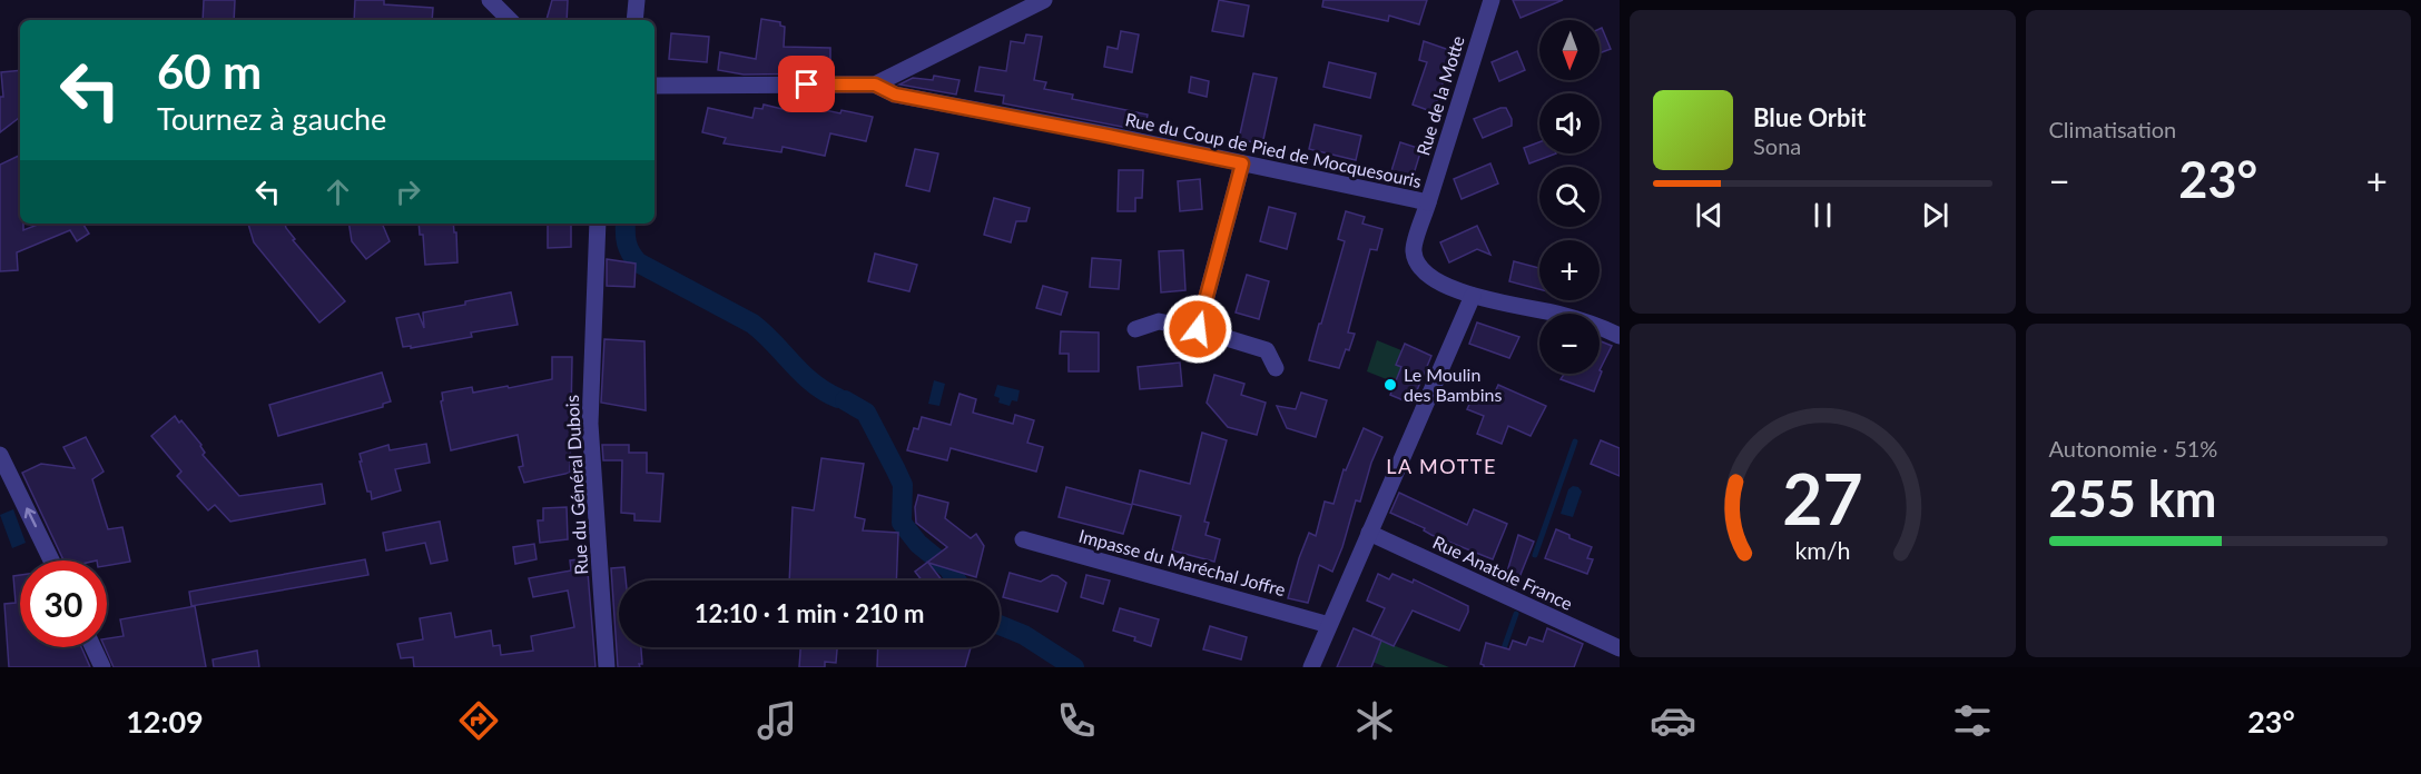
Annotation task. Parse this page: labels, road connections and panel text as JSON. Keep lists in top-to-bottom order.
{
  "streets": {
    "street": [
      "Rue de la Motte",
      "Rue du Coup de Pied de Mocquesouris",
      "Rue du Général Dubois",
      "Impasse du Maréchal Joffre",
      "Rue Anatole France"
    ]
  },
  "crossings": [
    ["Rue de la Motte", "Rue du Coup de Pied de Mocquesouris"]
  ],
  "districts": ["LA MOTTE"],
  "places": ["Le Moulin des Bambins"],
  "north": "bottom",
  "page": {
    "tile": [
      "Climatisation",
      ["Autonomie · 51%", "255 km"]
    ],
    "map_buttons": ["+", "−"],
    "turn": ["60 m", "Tournez à gauche"],
    "song": ["Blue Orbit", "Sona"],
    "heat": ["−", "23°", "+"],
    "limit": "30",
    "trip": "12:10 · 1 min · 210 m",
    "tabs": ["12:09", "23°"],
    "gauge": ["27", "km/h"]
  }
}
